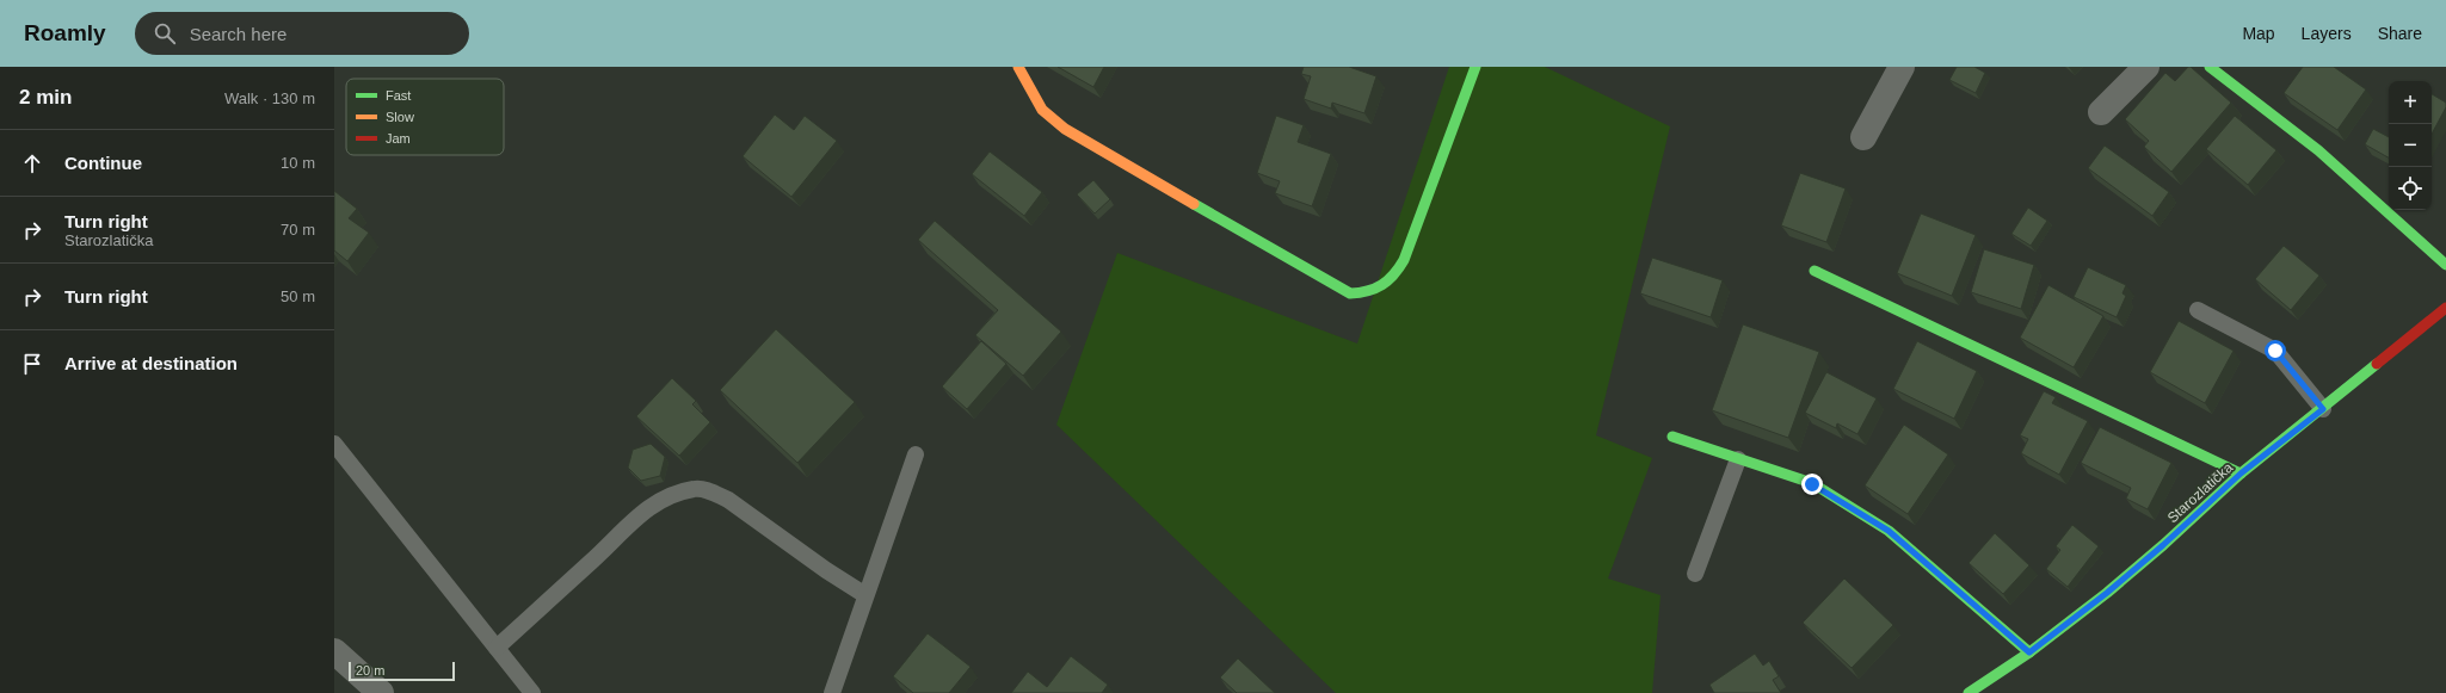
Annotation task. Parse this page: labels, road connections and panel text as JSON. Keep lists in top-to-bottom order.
{
  "streets": {
    "street": ["Starozlatička"]
  },
  "legend": ["Fast", "Slow", "Jam"],
  "scale_bar": "20 m",
  "page": {
    "header": "Roamly",
    "search": "Search here",
    "nav": ["Map", "Layers", "Share"],
    "heading": ["2 min", "Walk · 130 m"],
    "map_buttons": ["+", "−"],
    "list": [
      ["Continue", "10 m"],
      ["Turn right", "Starozlatička", "70 m"],
      ["Turn right", "50 m"],
      "Arrive at destination"
    ],
    "scale": "20 m"
  }
}
